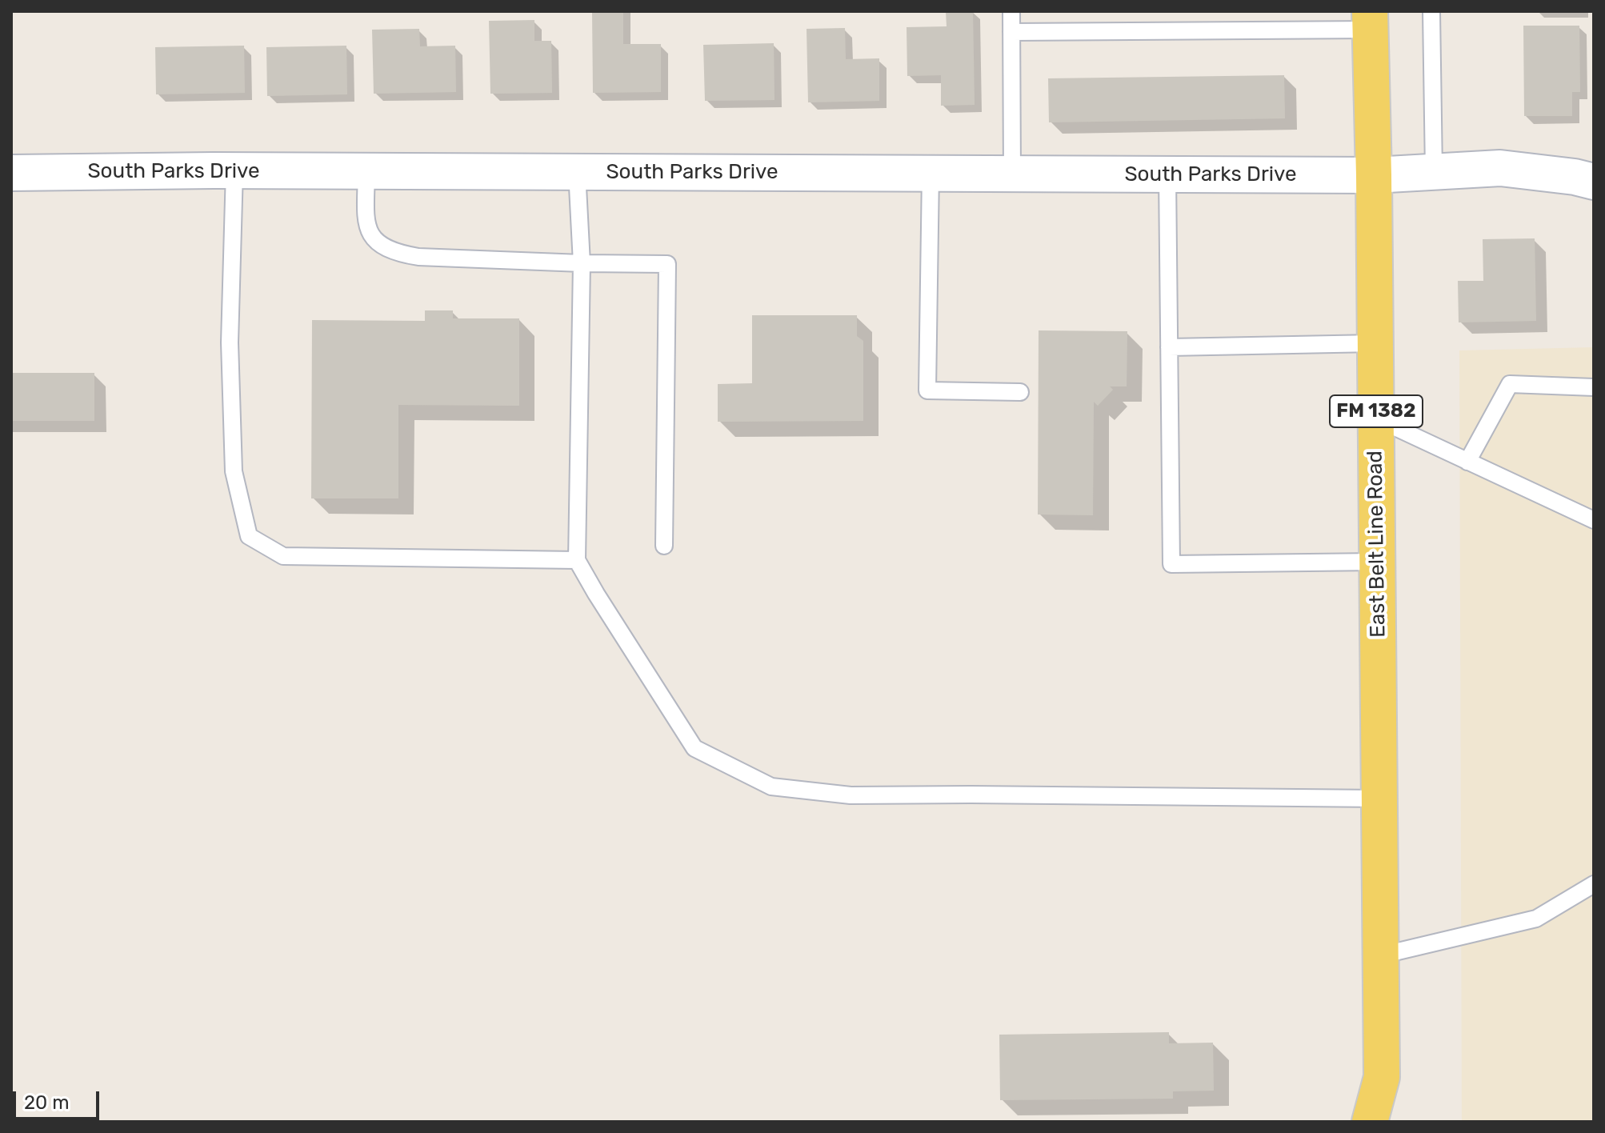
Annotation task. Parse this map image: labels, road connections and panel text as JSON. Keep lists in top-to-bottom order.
{
  "streets": {
    "main road": ["FM 1382", "East Belt Line Road"],
    "street": ["South Parks Drive"]
  },
  "crossings": [
    ["South Parks Drive", "East Belt Line Road"]
  ],
  "scale_bar": "20 m"
}
